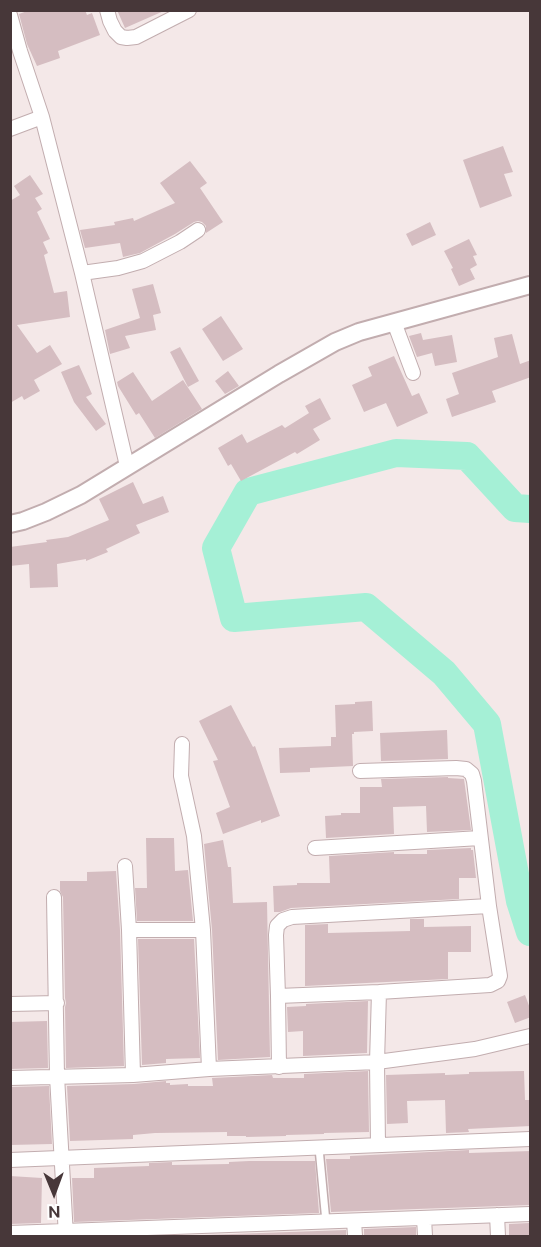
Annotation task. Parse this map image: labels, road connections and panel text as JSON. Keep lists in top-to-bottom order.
{
  "north": "bottom"
}
